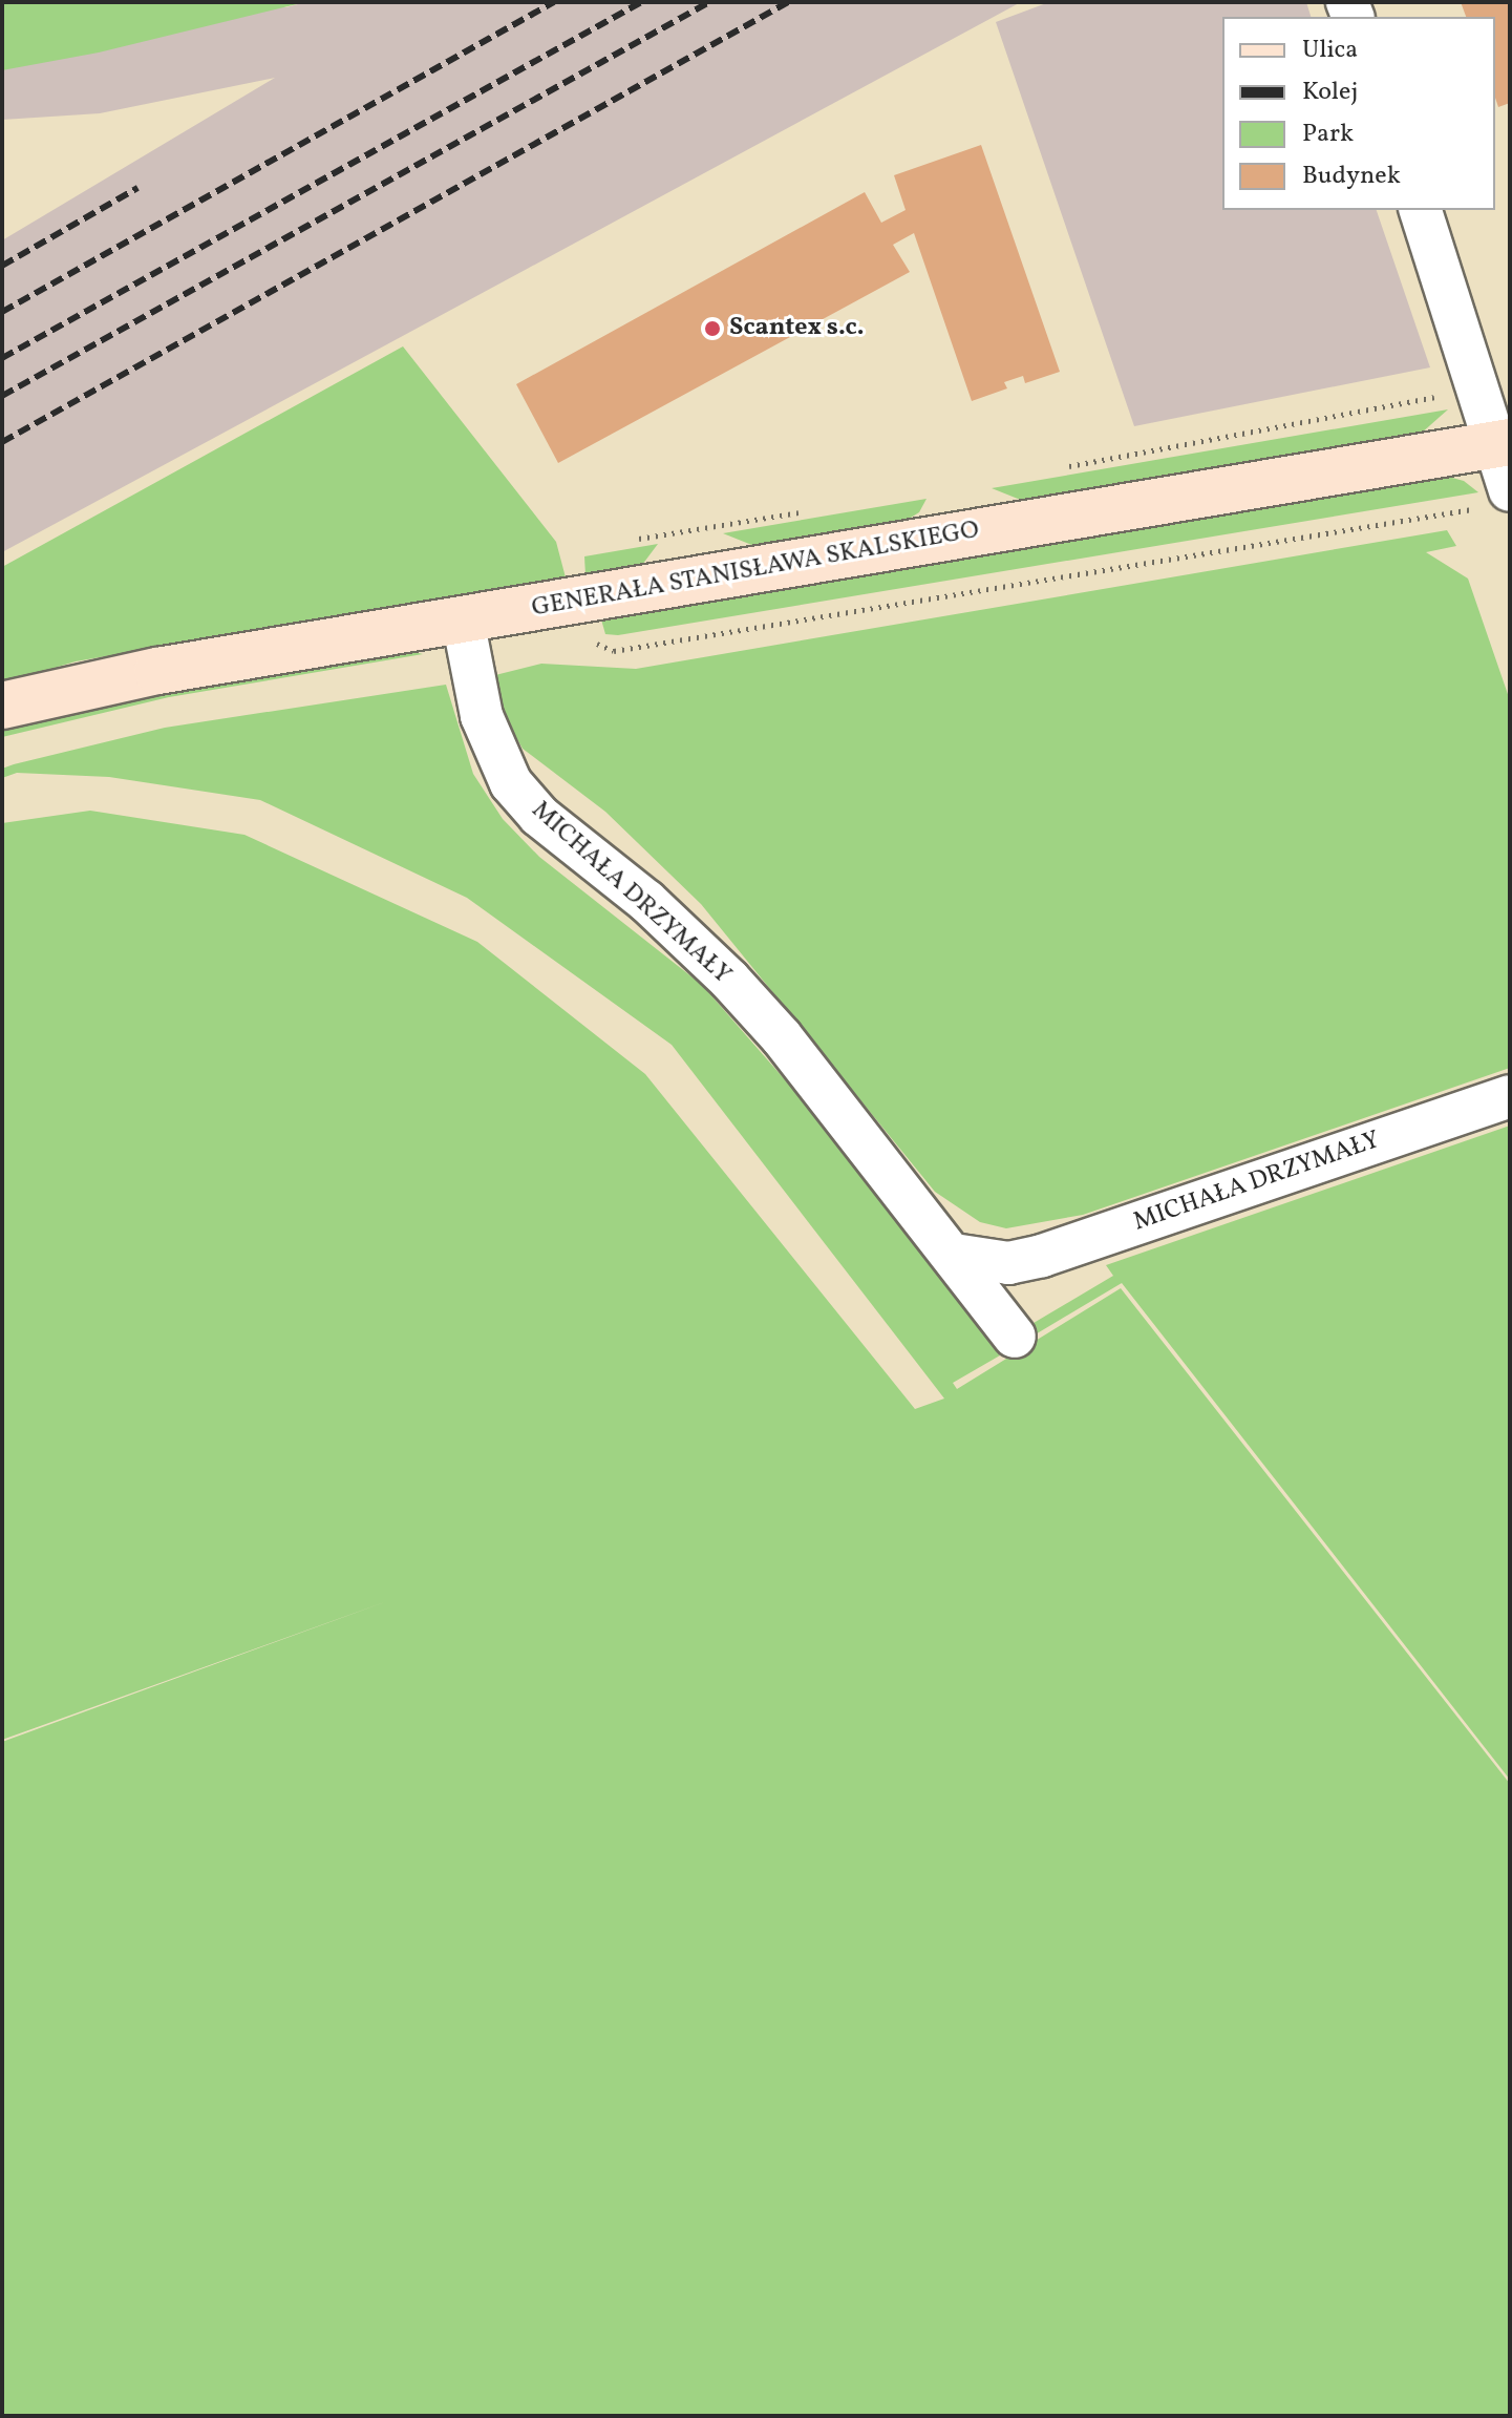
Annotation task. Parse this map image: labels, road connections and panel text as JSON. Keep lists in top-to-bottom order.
{
  "streets": {
    "street": ["GENERAŁA STANISŁAWA SKALSKIEGO", "MICHAŁA DRZYMAŁY"]
  },
  "crossings": [
    ["GENERAŁA STANISŁAWA SKALSKIEGO", "MICHAŁA DRZYMAŁY"]
  ],
  "places": ["Scantex s.c."],
  "legend": [
    "Ulica",
    "Kolej",
    "Park",
    "Budynek"
  ]
}
